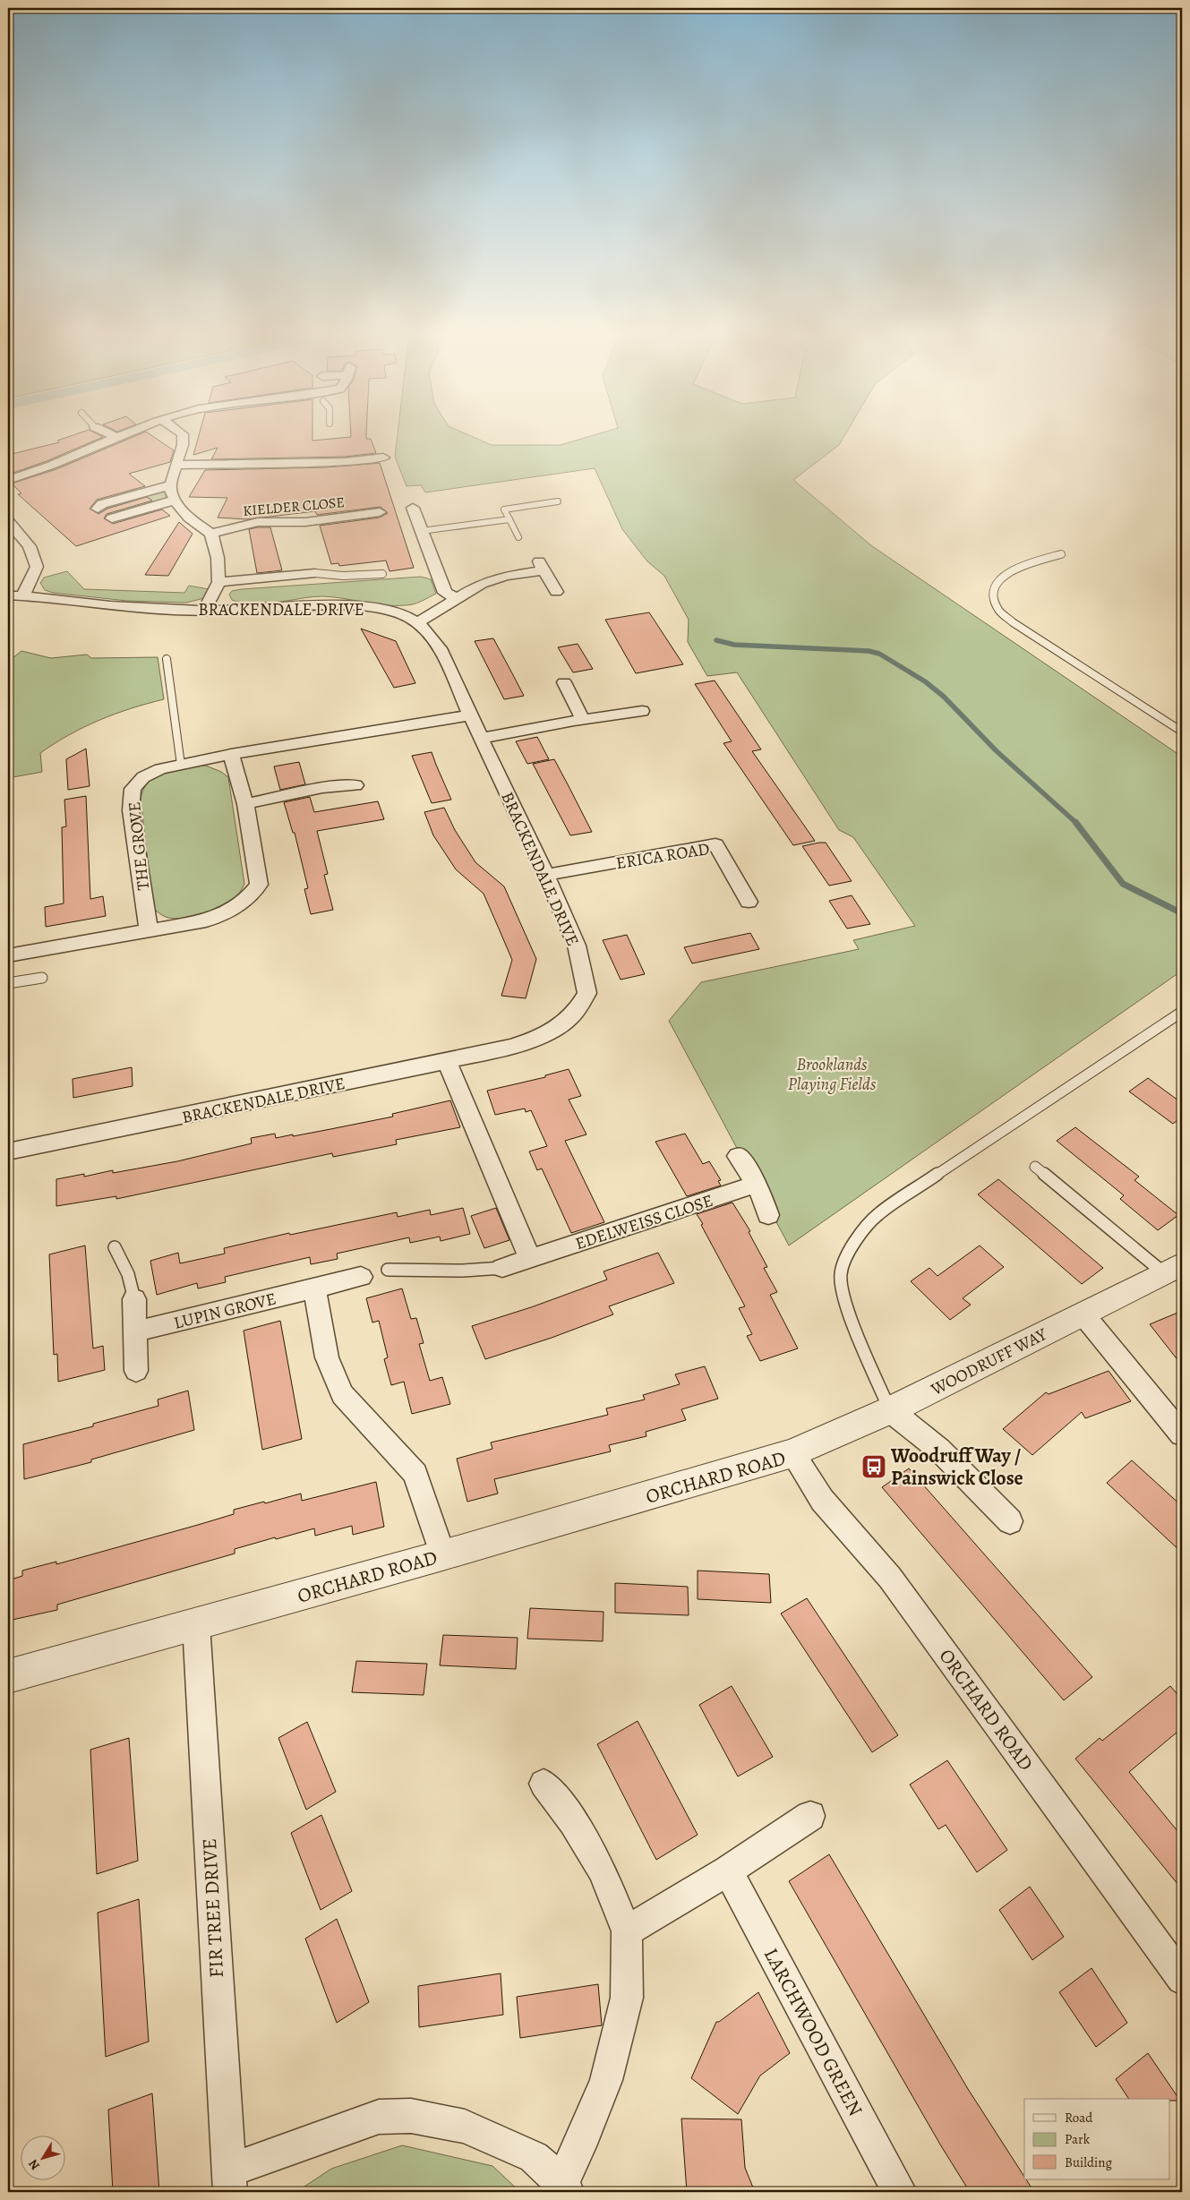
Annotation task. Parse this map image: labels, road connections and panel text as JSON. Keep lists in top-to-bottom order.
{
  "streets": {
    "street": [
      "KIELDER CLOSE",
      "BRACKENDALE DRIVE",
      "THE GROVE",
      "ERICA ROAD",
      "EDELWEISS CLOSE",
      "LUPIN GROVE",
      "WOODRUFF WAY",
      "ORCHARD ROAD",
      "FIR TREE DRIVE",
      "LARCHWOOD GREEN"
    ]
  },
  "crossings": [
    ["BRACKENDALE DRIVE", "THE GROVE"],
    ["BRACKENDALE DRIVE", "ERICA ROAD"],
    ["WOODRUFF WAY", "ORCHARD ROAD"],
    ["ORCHARD ROAD", "FIR TREE DRIVE"]
  ],
  "parks": ["Brooklands Playing Fields"],
  "places": {
    "bus stop": ["Woodruff Way / Painswick Close"]
  },
  "legend": ["Road", "Park", "Building"],
  "north": "bottom left"
}
